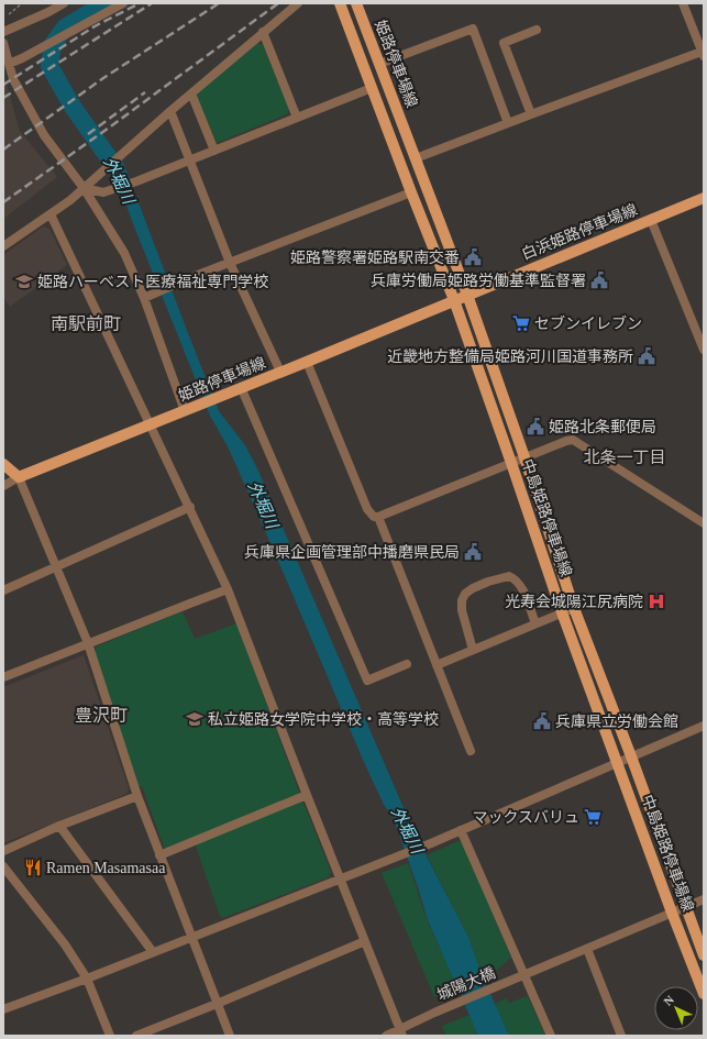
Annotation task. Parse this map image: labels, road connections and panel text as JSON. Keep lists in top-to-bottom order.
{
  "streets": {
    "main road": ["姫路停車場線", "白浜姫路停車場線", "中島姫路停車場線"],
    "street": ["城陽大橋"]
  },
  "crossings": [
    ["姫路停車場線", "白浜姫路停車場線"],
    ["姫路停車場線", "中島姫路停車場線"],
    ["白浜姫路停車場線", "中島姫路停車場線"],
    ["中島姫路停車場線", "城陽大橋"]
  ],
  "districts": ["南駅前町", "北条一丁目", "豊沢町"],
  "water": ["外堀川"],
  "places": {
    "public building": [
      "姫路警察署姫路駅南交番",
      "兵庫労働局姫路労働基準監督署",
      "近畿地方整備局姫路河川国道事務所",
      "姫路北条郵便局",
      "兵庫県企画管理部中播磨県民局",
      "兵庫県立労働会館"
    ],
    "school or university": ["姫路ハーベスト医療福祉専門学校", "私立姫路女学院中学校・高等学校"],
    "supermarket": ["セブンイレブン", "マックスバリュ"],
    "hospital": ["光寿会城陽江尻病院"],
    "restaurant": ["Ramen Masamasaa"]
  },
  "north": "top left"
}
